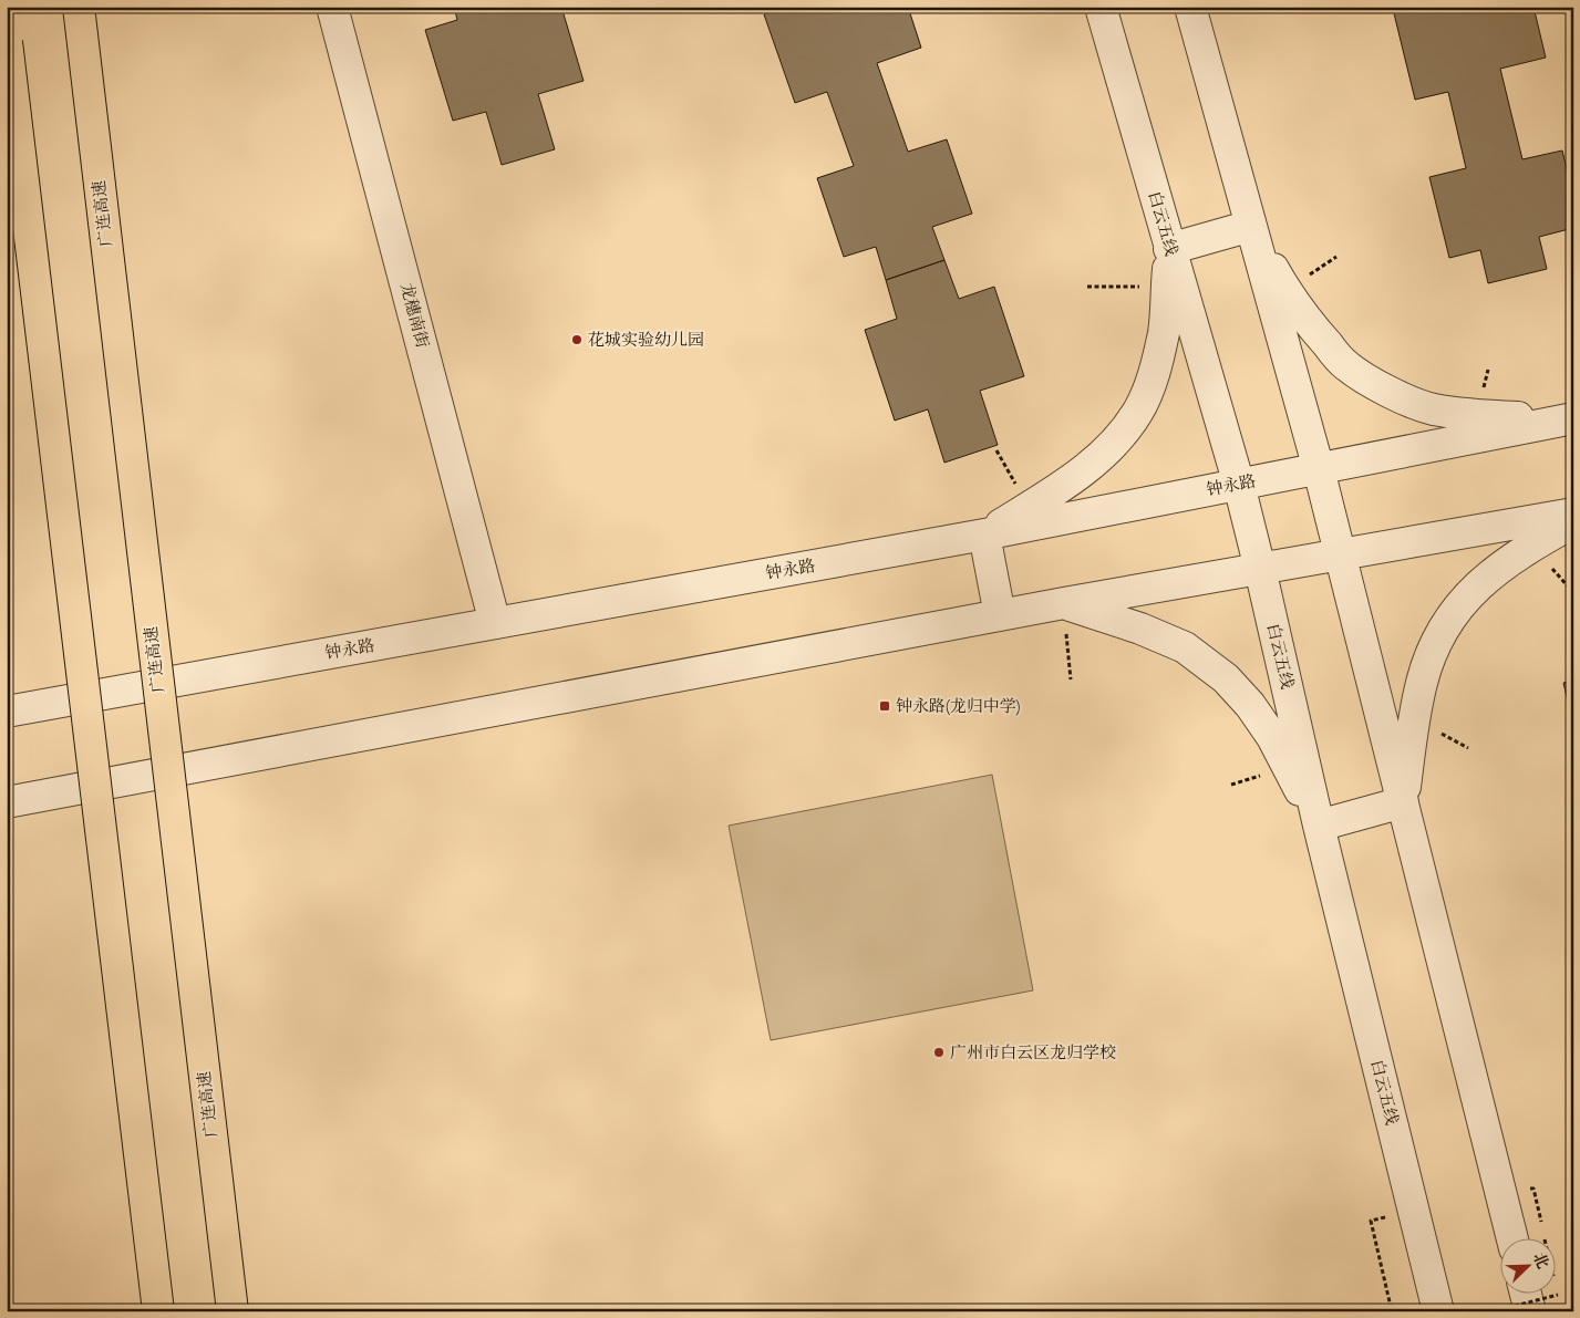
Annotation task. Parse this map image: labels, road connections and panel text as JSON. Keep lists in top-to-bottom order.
{
  "streets": {
    "highway": ["广连高速"],
    "street": ["白云五线", "龙穗南街", "钟永路"]
  },
  "crossings": [
    ["白云五线", "钟永路"],
    ["龙穗南街", "钟永路"]
  ],
  "places": {
    "other": ["花城实验幼儿园", "广州市白云区龙归学校"],
    "transit": ["钟永路(龙归中学)"]
  },
  "north": "top right"
}
